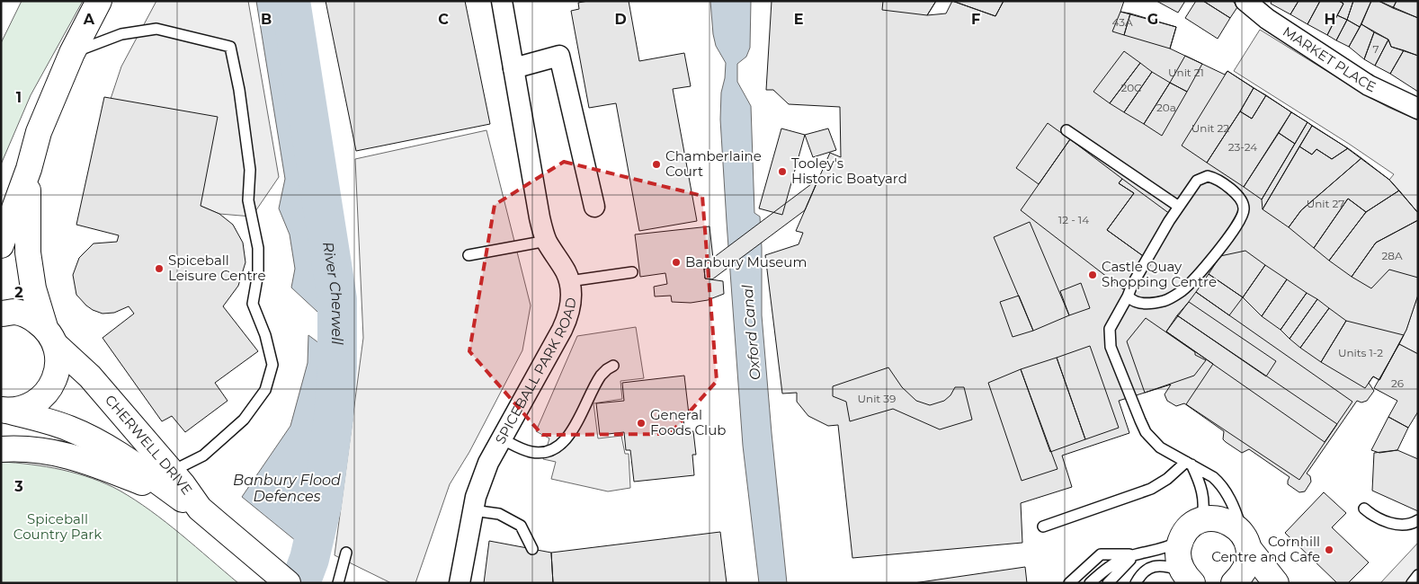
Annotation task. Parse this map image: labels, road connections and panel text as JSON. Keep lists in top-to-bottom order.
{
  "streets": {
    "street": ["MARKET PLACE", "SPICEBALL PARK ROAD", "CHERWELL DRIVE"]
  },
  "water": ["River Cherwell", "Oxford Canal", "Banbury Flood Defences"],
  "parks": ["Spiceball Country Park"],
  "places": [
    "Chamberlaine Court",
    "Tooley's Historic Boatyard",
    "Banbury Museum",
    "Spiceball Leisure Centre",
    "Castle Quay Shopping Centre",
    "General Foods Club",
    "Cornhill Centre and Cafe"
  ],
  "house_numbers": [
    "43A",
    "7",
    "Unit 21",
    "20C",
    "20a",
    "Unit 22",
    "23-24",
    "Unit 27",
    "12 - 14",
    "28A",
    "Units 1-2",
    "26",
    "Unit 39"
  ],
  "grid": {
    "columns": [
      "A",
      "B",
      "C",
      "D",
      "E",
      "F",
      "G",
      "H"
    ],
    "rows": ["1", "2", "3"]
  }
}
